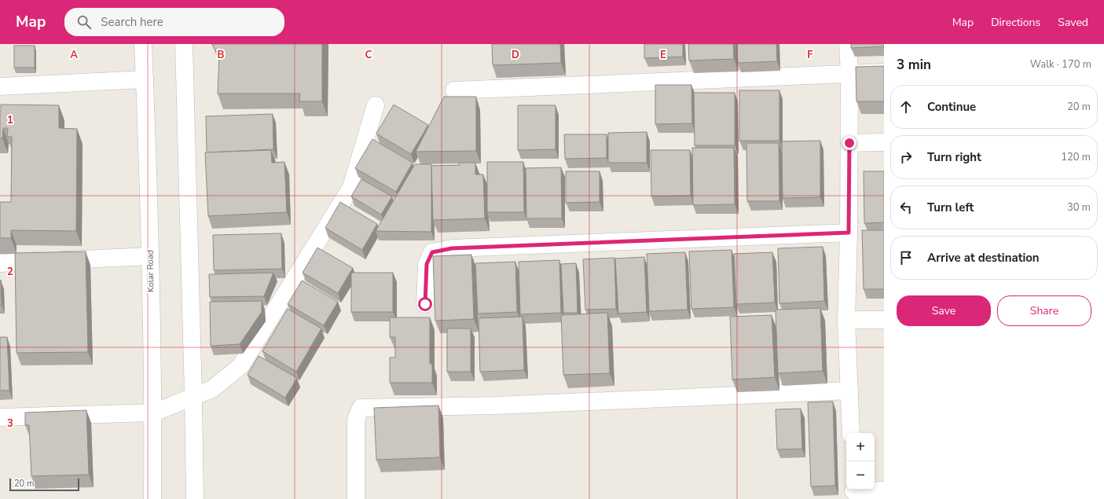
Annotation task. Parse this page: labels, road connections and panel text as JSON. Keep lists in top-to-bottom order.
{
  "streets": {
    "street": ["Kolar Road"]
  },
  "scale_bar": "20 m",
  "page": {
    "header": "Map",
    "search": "Search here",
    "nav": ["Map", "Directions", "Saved"],
    "heading": ["3 min", "Walk · 170 m"],
    "list": [
      ["Continue", "20 m"],
      ["Turn right", "120 m"],
      ["Turn left", "30 m"],
      "Arrive at destination"
    ],
    "buttons": ["Save", "Share"],
    "map_buttons": ["+", "−"],
    "scale": "20 m"
  },
  "grid": {
    "columns": [
      "A",
      "B",
      "C",
      "D",
      "E",
      "F"
    ],
    "rows": ["1", "2", "3"]
  }
}
